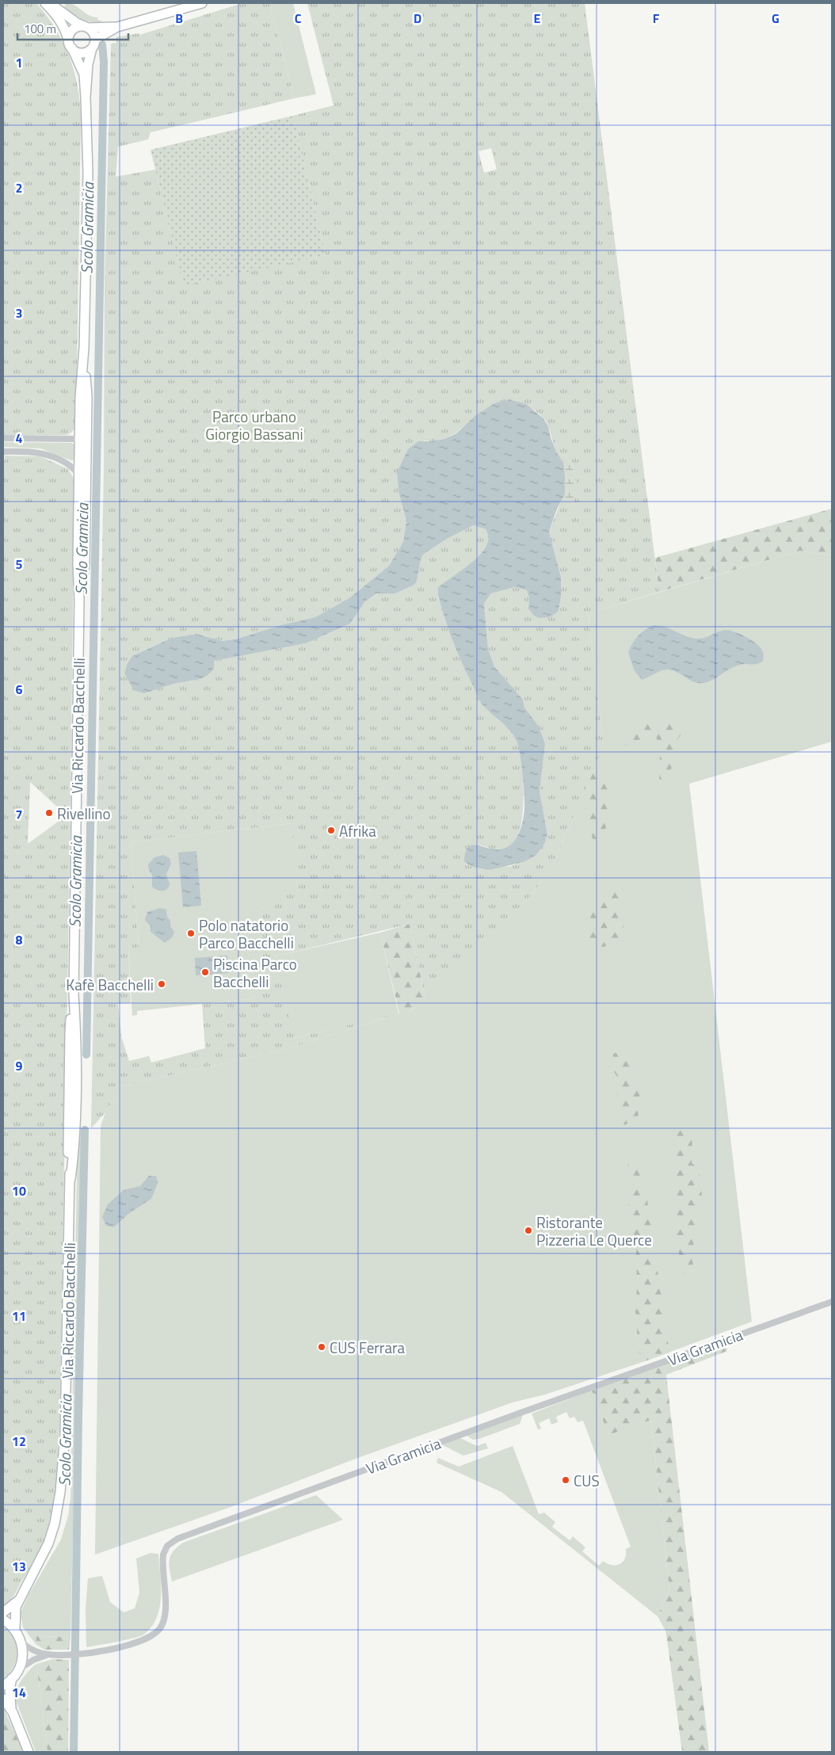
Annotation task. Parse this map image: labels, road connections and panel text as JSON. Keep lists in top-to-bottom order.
{
  "streets": {
    "main road": ["Via Riccardo Bacchelli", "Via Gramicia"]
  },
  "crossings": [
    ["Via Riccardo Bacchelli", "Via Gramicia"]
  ],
  "water": ["Scolo Gramicia"],
  "parks": ["Parco urbano Giorgio Bassani"],
  "places": [
    "Rivellino",
    "Afrika",
    "Polo natatorio Parco Bacchelli",
    "Piscina Parco Bacchelli",
    "Kafè Bacchelli",
    "Ristorante Pizzeria Le Querce",
    "CUS Ferrara",
    "CUS"
  ],
  "scale_bar": "100 m",
  "grid": {
    "columns": [
      "B",
      "C",
      "D",
      "E",
      "F",
      "G"
    ],
    "rows": [
      "1",
      "2",
      "3",
      "4",
      "5",
      "6",
      "7",
      "8",
      "9",
      "10",
      "11",
      "12",
      "13",
      "14"
    ]
  }
}
